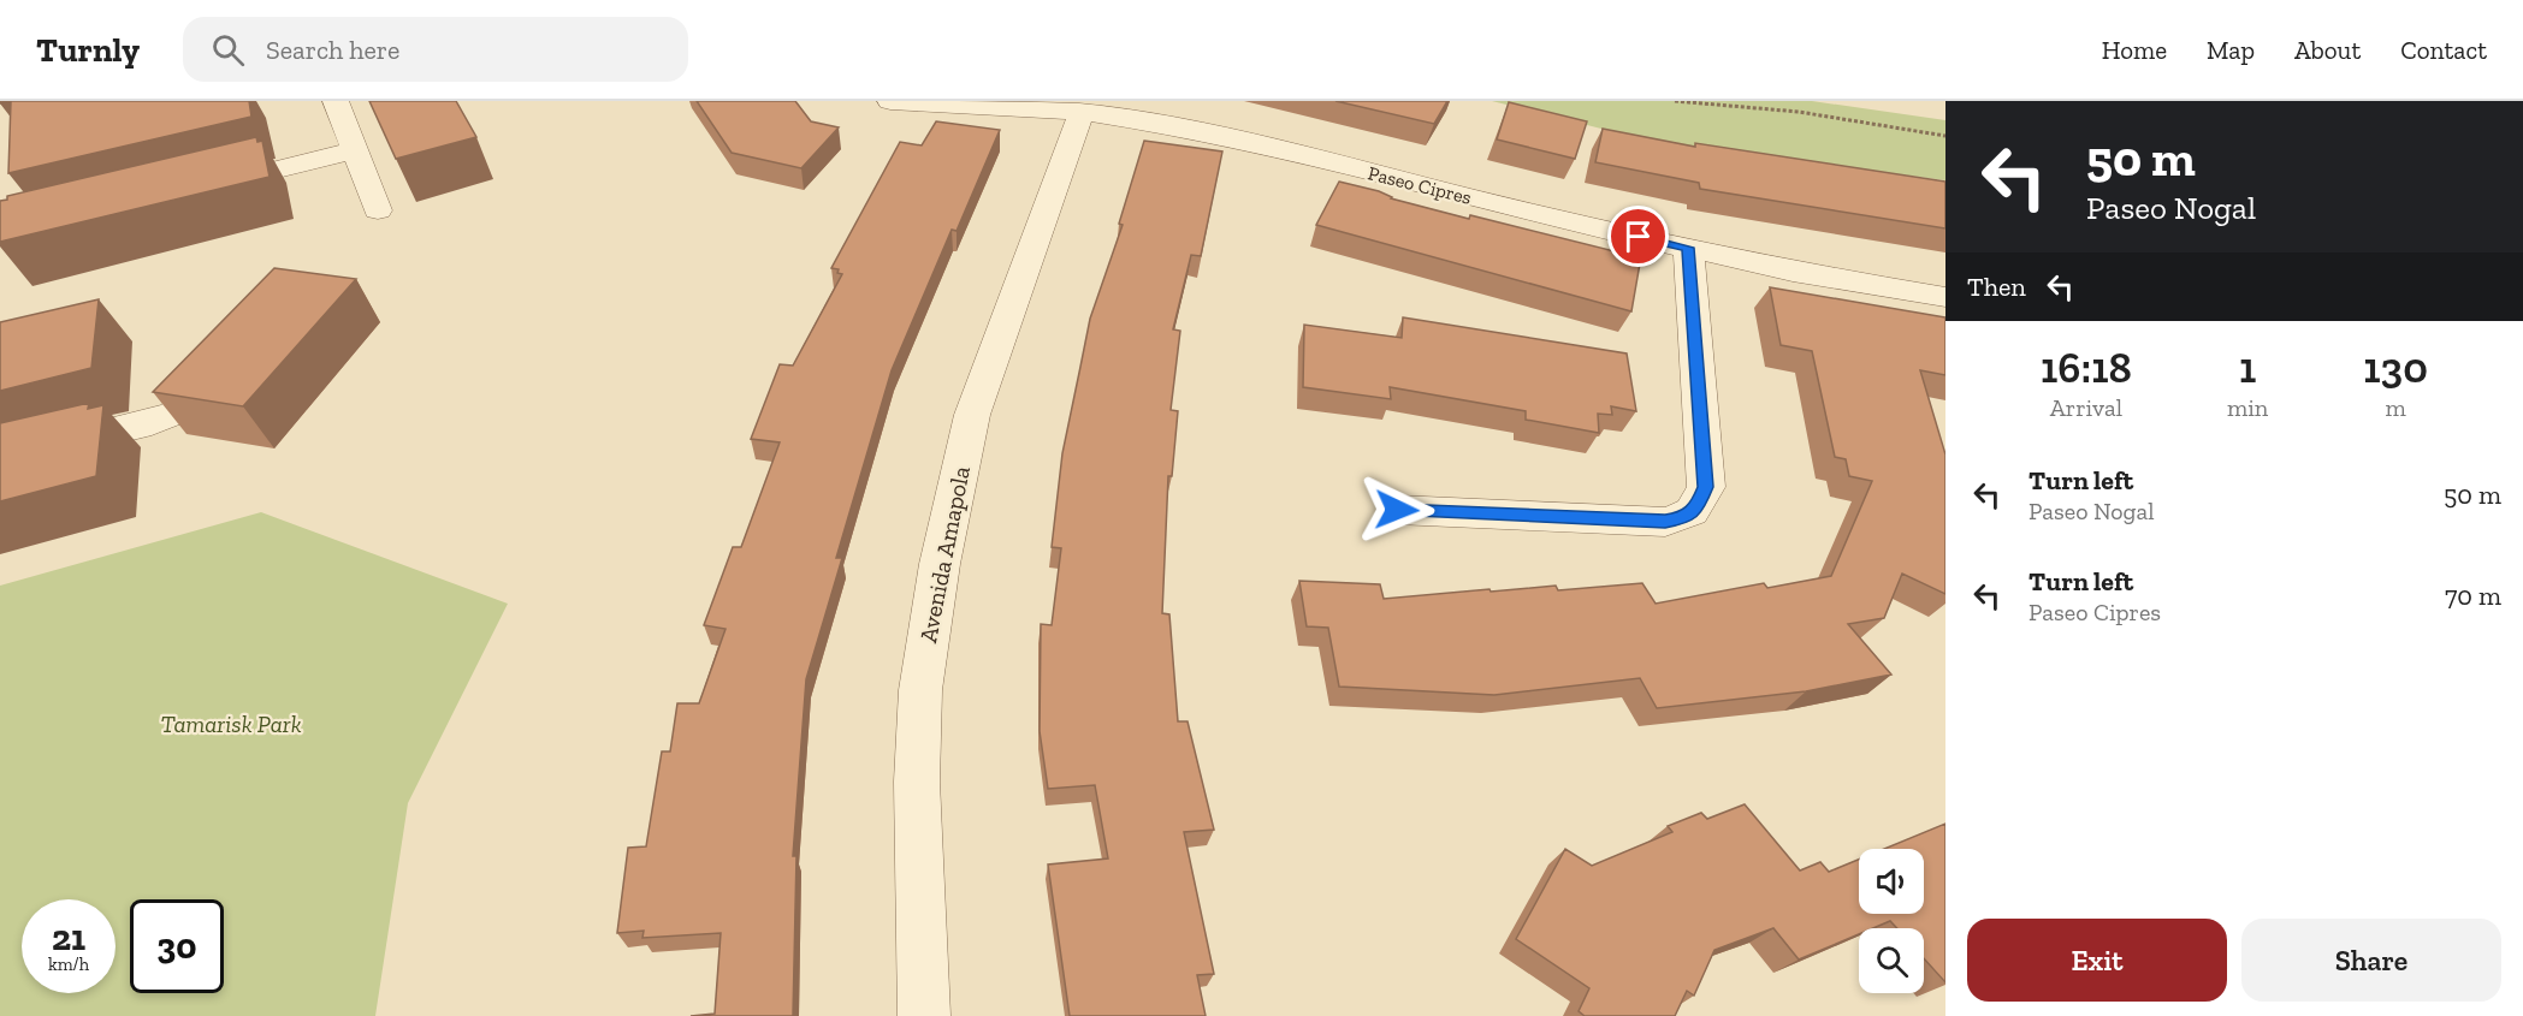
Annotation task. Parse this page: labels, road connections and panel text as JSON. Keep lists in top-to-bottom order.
{
  "streets": {
    "street": ["Paseo Cipres", "Avenida Amapola"]
  },
  "crossings": [
    ["Paseo Cipres", "Avenida Amapola"]
  ],
  "parks": ["Tamarisk Park"],
  "page": {
    "header": "Turnly",
    "search": "Search here",
    "nav": [
      "Home",
      "Map",
      "About",
      "Contact"
    ],
    "turn": ["50 m", "Paseo Nogal"],
    "then": "Then",
    "eta": [
      "16:18",
      "Arrival",
      "1",
      "min",
      "130",
      "m"
    ],
    "list": [
      {
        "name": "Turn left",
        "note": "Paseo Nogal",
        "value": "50 m"
      },
      {
        "name": "Turn left",
        "note": "Paseo Cipres",
        "value": "70 m"
      }
    ],
    "speed": "21 km/h",
    "limit": "30",
    "buttons": ["Exit", "Share"]
  }
}
